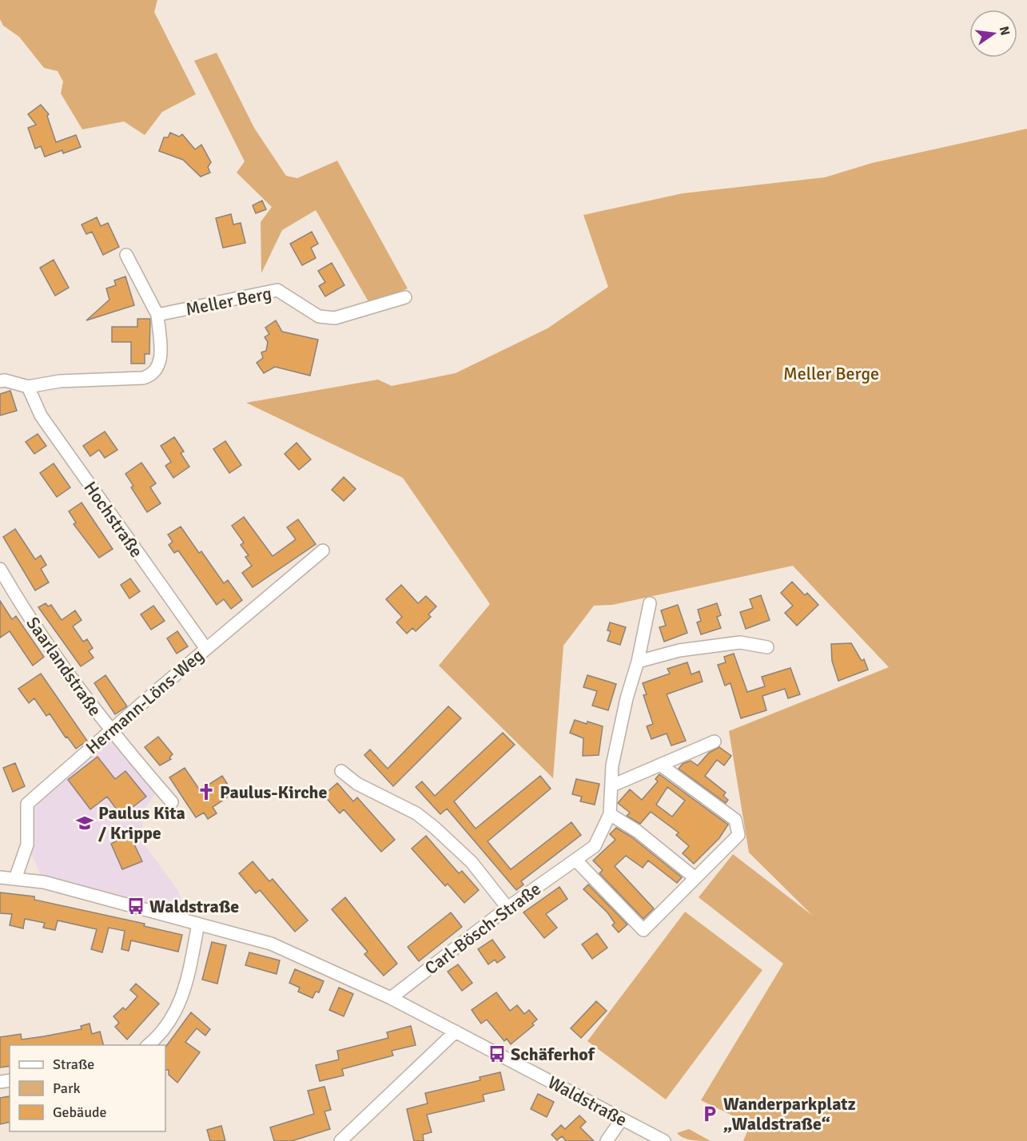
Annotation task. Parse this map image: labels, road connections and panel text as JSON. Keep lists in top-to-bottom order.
{
  "streets": {
    "street": [
      "Meller Berg",
      "Hochstraße",
      "Saarlandstraße",
      "Hermann-Löns-Weg",
      "Carl-Bösch-Straße",
      "Waldstraße"
    ]
  },
  "crossings": [
    ["Hochstraße", "Hermann-Löns-Weg"],
    ["Saarlandstraße", "Hermann-Löns-Weg"],
    ["Hermann-Löns-Weg", "Waldstraße"],
    ["Carl-Bösch-Straße", "Waldstraße"]
  ],
  "parks": ["Meller Berge"],
  "places": {
    "church": ["Paulus-Kirche"],
    "school or university": ["Paulus Kita / Krippe"],
    "bus stop": ["Waldstraße", "Schäferhof"],
    "parking": ["Wanderparkplatz „Waldstraße“"]
  },
  "legend": ["Straße", "Park", "Gebäude"],
  "north": "right"
}
